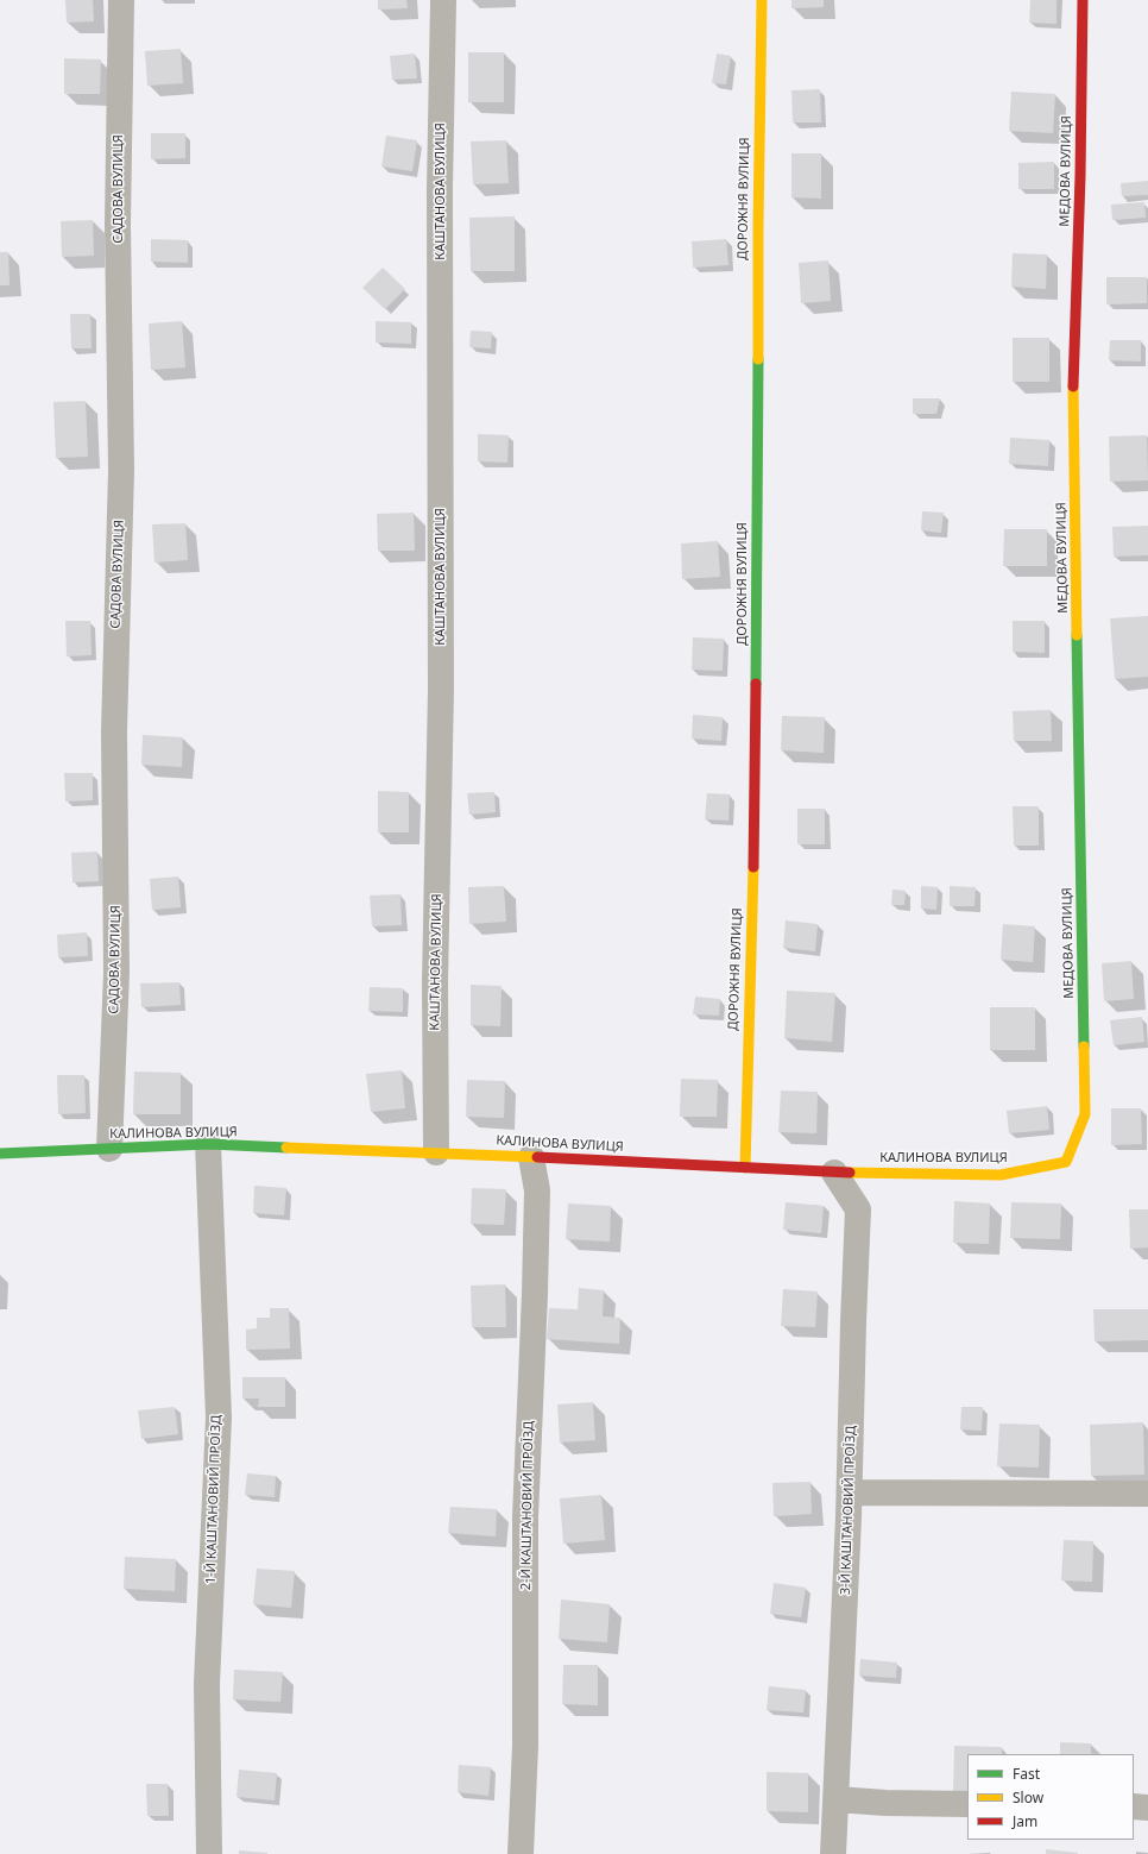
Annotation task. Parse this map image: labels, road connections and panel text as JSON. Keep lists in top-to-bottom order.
{
  "streets": {
    "street": [
      "МЕДОВА ВУЛИЦЯ",
      "САДОВА ВУЛИЦЯ",
      "КАШТАНОВА ВУЛИЦЯ",
      "ДОРОЖНЯ ВУЛИЦЯ",
      "КАЛИНОВА ВУЛИЦЯ",
      "1-Й КАШТАНОВИЙ ПРОЇЗД",
      "2-Й КАШТАНОВИЙ ПРОЇЗД",
      "3-Й КАШТАНОВИЙ ПРОЇЗД"
    ]
  },
  "crossings": [
    ["МЕДОВА ВУЛИЦЯ", "КАЛИНОВА ВУЛИЦЯ"],
    ["САДОВА ВУЛИЦЯ", "КАЛИНОВА ВУЛИЦЯ"],
    ["КАШТАНОВА ВУЛИЦЯ", "КАЛИНОВА ВУЛИЦЯ"],
    ["ДОРОЖНЯ ВУЛИЦЯ", "КАЛИНОВА ВУЛИЦЯ"],
    ["КАЛИНОВА ВУЛИЦЯ", "1-Й КАШТАНОВИЙ ПРОЇЗД"],
    ["КАЛИНОВА ВУЛИЦЯ", "2-Й КАШТАНОВИЙ ПРОЇЗД"],
    ["КАЛИНОВА ВУЛИЦЯ", "3-Й КАШТАНОВИЙ ПРОЇЗД"]
  ],
  "legend": ["Fast", "Slow", "Jam"]
}
